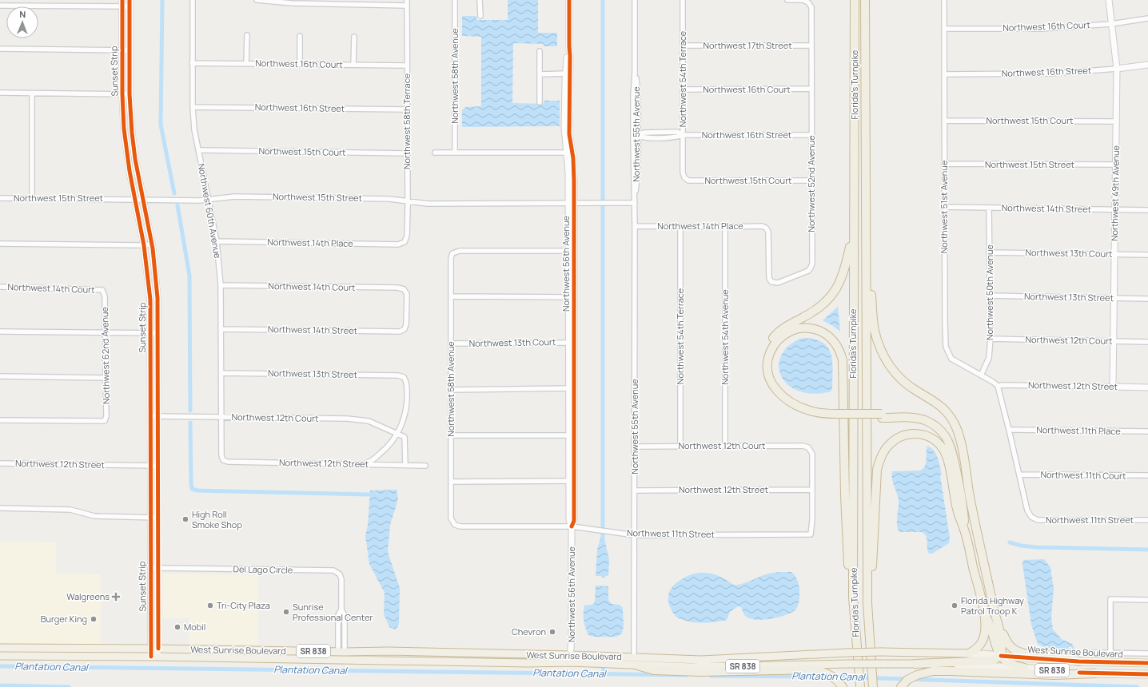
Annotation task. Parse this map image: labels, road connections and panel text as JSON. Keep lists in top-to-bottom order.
{
  "streets": {
    "highway": ["Florida's Turnpike", "West Sunrise Boulevard", "SR 838"],
    "street": [
      "Northwest 16th Court",
      "Northwest 17th Street",
      "Sunset Strip",
      "Northwest 16th Street",
      "Northwest 58th Avenue",
      "Northwest 54th Terrace",
      "Northwest 15th Court",
      "Northwest 58th Terrace",
      "Northwest 55th Avenue",
      "Northwest 15th Street",
      "Northwest 52nd Avenue",
      "Northwest 49th Avenue",
      "Northwest 51st Avenue",
      "Northwest 14th Street",
      "Northwest 60th Avenue",
      "Northwest 14th Place",
      "Northwest 13th Court",
      "Northwest 56th Avenue",
      "Northwest 14th Court",
      "Northwest 50th Avenue",
      "Northwest 13th Street",
      "Northwest 54th Avenue",
      "Northwest 12th Court",
      "Northwest 62nd Avenue",
      "Northwest 12th Street",
      "Northwest 11th Place",
      "Northwest 11th Court",
      "Northwest 11th Street",
      "Del Lago Circle"
    ]
  },
  "crossings": [
    ["Northwest 16th Court", "Northwest 54th Terrace"],
    ["Northwest 16th Court", "Northwest 58th Terrace"],
    ["Northwest 16th Court", "Northwest 52nd Avenue"],
    ["Northwest 16th Court", "Northwest 49th Avenue"],
    ["Northwest 16th Court", "Northwest 51st Avenue"],
    ["Northwest 16th Court", "Northwest 60th Avenue"],
    ["Northwest 17th Street", "Northwest 54th Terrace"],
    ["Northwest 17th Street", "Northwest 52nd Avenue"],
    ["Sunset Strip", "Northwest 15th Street"],
    ["Sunset Strip", "Northwest 12th Court"],
    ["Sunset Strip", "Northwest 12th Street"],
    ["Sunset Strip", "Del Lago Circle"],
    ["Sunset Strip", "West Sunrise Boulevard"],
    ["Northwest 16th Street", "Northwest 54th Terrace"],
    ["Northwest 16th Street", "Northwest 58th Terrace"],
    ["Northwest 16th Street", "Northwest 55th Avenue"],
    ["Northwest 16th Street", "Northwest 52nd Avenue"],
    ["Northwest 16th Street", "Northwest 49th Avenue"],
    ["Northwest 16th Street", "Northwest 51st Avenue"],
    ["Northwest 16th Street", "Northwest 60th Avenue"],
    ["Northwest 58th Avenue", "Northwest 13th Court"],
    ["Northwest 58th Avenue", "Northwest 56th Avenue"],
    ["Northwest 58th Avenue", "Northwest 11th Street"],
    ["Northwest 54th Terrace", "Northwest 15th Court"],
    ["Northwest 54th Terrace", "Northwest 14th Place"],
    ["Northwest 54th Terrace", "Northwest 12th Court"],
    ["Northwest 15th Court", "Northwest 58th Terrace"],
    ["Northwest 15th Court", "Northwest 52nd Avenue"],
    ["Northwest 15th Court", "Northwest 49th Avenue"],
    ["Northwest 15th Court", "Northwest 51st Avenue"],
    ["Northwest 15th Court", "Northwest 60th Avenue"],
    ["Northwest 58th Terrace", "Northwest 15th Street"],
    ["Northwest 58th Terrace", "Northwest 14th Place"],
    ["Northwest 55th Avenue", "Northwest 15th Street"],
    ["Northwest 55th Avenue", "Northwest 14th Place"],
    ["Northwest 55th Avenue", "Northwest 12th Court"],
    ["Northwest 55th Avenue", "Northwest 12th Street"],
    ["Northwest 55th Avenue", "Northwest 11th Street"],
    ["Northwest 55th Avenue", "West Sunrise Boulevard"],
    ["Northwest 15th Street", "Northwest 49th Avenue"],
    ["Northwest 15th Street", "Northwest 51st Avenue"],
    ["Northwest 15th Street", "Northwest 60th Avenue"],
    ["Northwest 15th Street", "Northwest 56th Avenue"],
    ["Northwest 52nd Avenue", "Northwest 14th Place"],
    ["Northwest 49th Avenue", "Northwest 14th Street"],
    ["Northwest 49th Avenue", "Northwest 13th Court"],
    ["Northwest 49th Avenue", "Northwest 13th Street"],
    ["Northwest 49th Avenue", "Northwest 12th Court"],
    ["Northwest 49th Avenue", "Northwest 12th Street"],
    ["Northwest 51st Avenue", "Northwest 14th Street"],
    ["Northwest 51st Avenue", "Northwest 50th Avenue"],
    ["Northwest 51st Avenue", "Northwest 12th Street"],
    ["Northwest 14th Street", "Northwest 60th Avenue"],
    ["Northwest 14th Street", "Northwest 14th Court"],
    ["Northwest 14th Street", "Northwest 50th Avenue"],
    ["Northwest 60th Avenue", "Northwest 14th Place"],
    ["Northwest 60th Avenue", "Northwest 14th Court"],
    ["Northwest 60th Avenue", "Northwest 13th Street"],
    ["Northwest 60th Avenue", "Northwest 12th Court"],
    ["Northwest 60th Avenue", "Northwest 12th Street"],
    ["Northwest 14th Place", "Northwest 54th Avenue"],
    ["Northwest 13th Court", "Northwest 56th Avenue"],
    ["Northwest 13th Court", "Northwest 50th Avenue"],
    ["Northwest 56th Avenue", "Northwest 11th Street"],
    ["Northwest 56th Avenue", "West Sunrise Boulevard"],
    ["Northwest 14th Court", "Northwest 62nd Avenue"],
    ["Northwest 50th Avenue", "Northwest 13th Street"],
    ["Northwest 50th Avenue", "Northwest 12th Court"],
    ["Northwest 13th Street", "Northwest 12th Court"],
    ["Northwest 54th Avenue", "Northwest 12th Court"],
    ["Northwest 12th Court", "Northwest 12th Street"],
    ["Northwest 12th Court", "Northwest 11th Street"],
    ["Northwest 12th Street", "Northwest 11th Street"],
    ["Northwest 11th Court", "Northwest 11th Street"],
    ["Del Lago Circle", "West Sunrise Boulevard"]
  ],
  "water": ["Plantation Canal"],
  "places": {
    "other": [
      "High Roll Smoke Shop",
      "Tri-City Plaza",
      "Florida Highway Patrol Troop K",
      "Sunrise Professional Center",
      "Burger King",
      "Mobil",
      "Chevron"
    ],
    "health": ["Walgreens"]
  },
  "north": "top"
}
